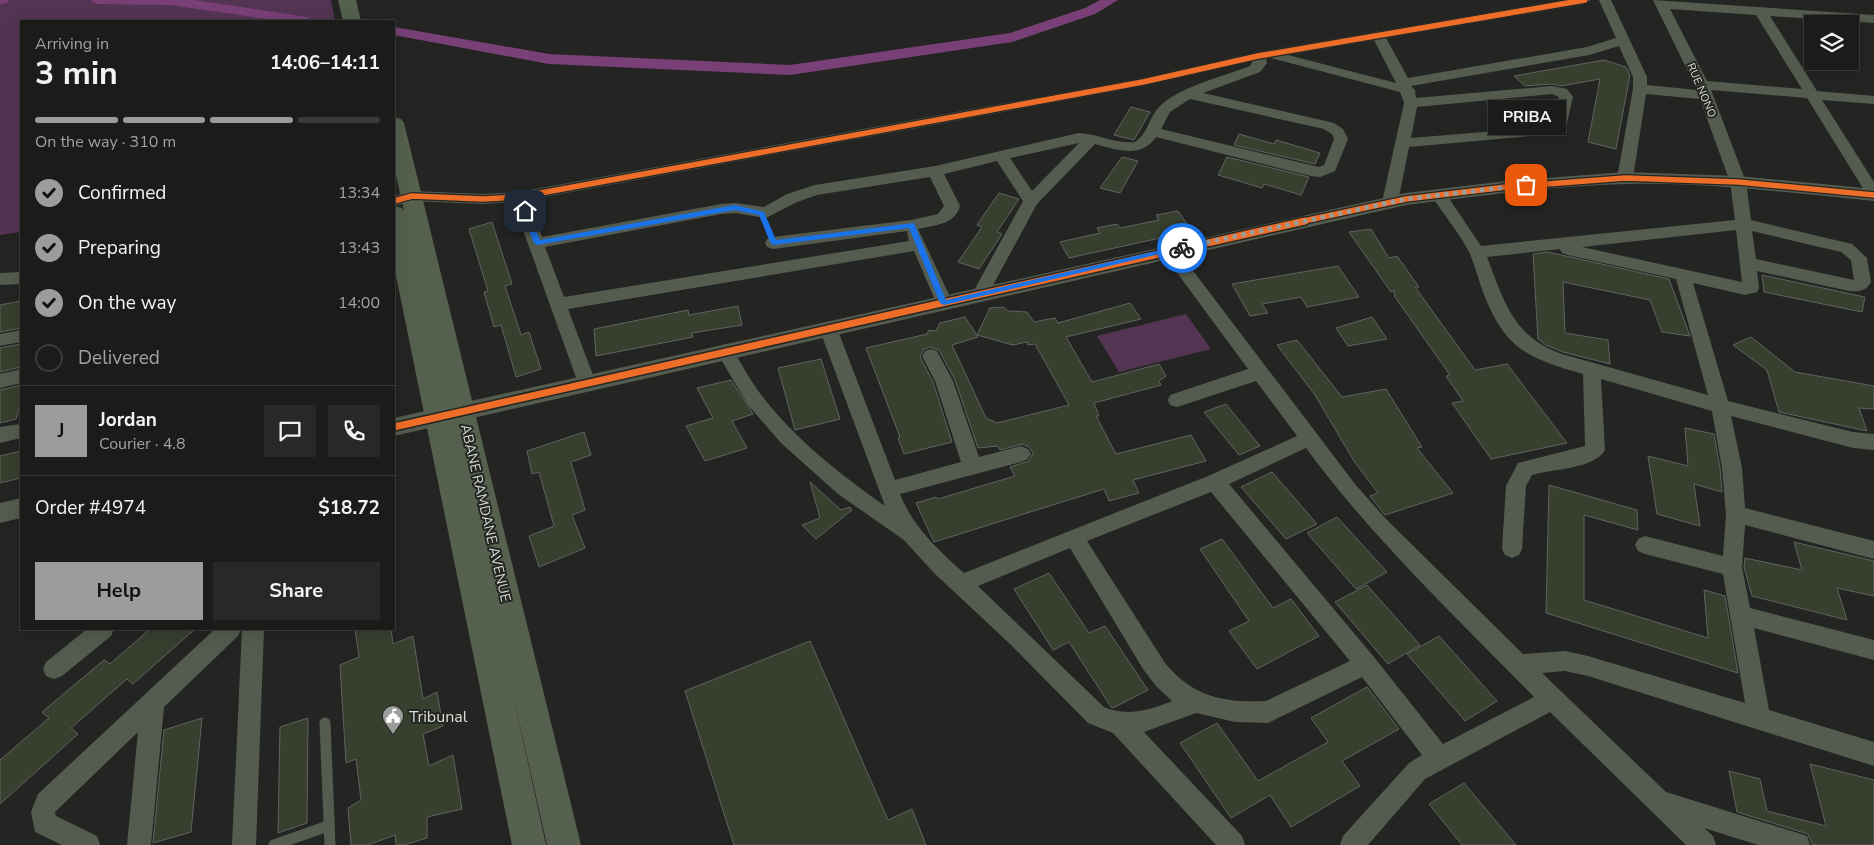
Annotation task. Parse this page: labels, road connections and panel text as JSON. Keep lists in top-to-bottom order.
{
  "streets": {
    "main road": ["ABANE RAMDANE AVENUE"],
    "street": ["RUE NONO"]
  },
  "places": {
    "other": ["PRIBA"],
    "public building": ["Tribunal"]
  },
  "page": {
    "heading": ["3 min", "Arriving in", "14:06–14:11"],
    "panel": [
      "Jordan",
      "Courier · 4.8",
      "Order #4974",
      "$18.72"
    ],
    "bubble": "PRIBA",
    "bar": "On the way · 310 m",
    "list": [
      ["Confirmed", "13:34"],
      ["Preparing", "13:43"],
      ["On the way", "14:00"],
      "Delivered"
    ],
    "round": "J",
    "buttons": ["Help", "Share"]
  }
}
